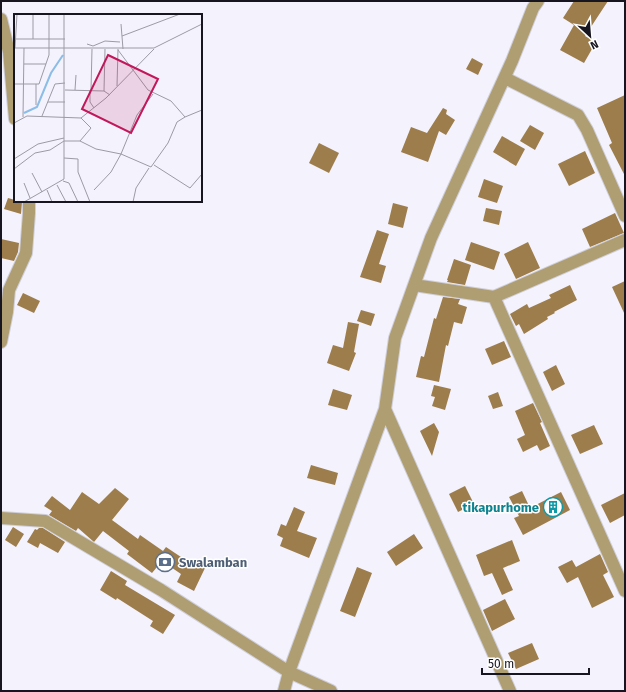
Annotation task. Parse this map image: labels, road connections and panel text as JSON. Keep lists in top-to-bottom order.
{
  "places": {
    "building": ["tikapurhome"],
    "bank": ["Swalamban"]
  },
  "scale_bar": "50 m",
  "north": "bottom right"
}
